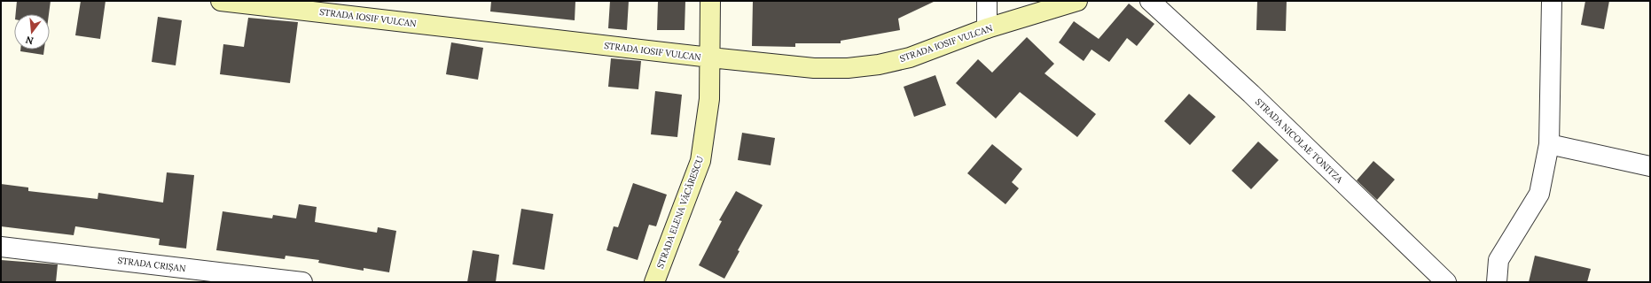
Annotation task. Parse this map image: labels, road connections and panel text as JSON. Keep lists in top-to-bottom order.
{
  "streets": {
    "street": [
      "STRADA IOSIF VULCAN",
      "STRADA NICOLAE TONITZA",
      "STRADA ELENA VĂCĂRESCU",
      "STRADA CRIȘAN"
    ]
  },
  "crossings": [
    ["STRADA IOSIF VULCAN", "STRADA ELENA VĂCĂRESCU"]
  ],
  "north": "bottom"
}
